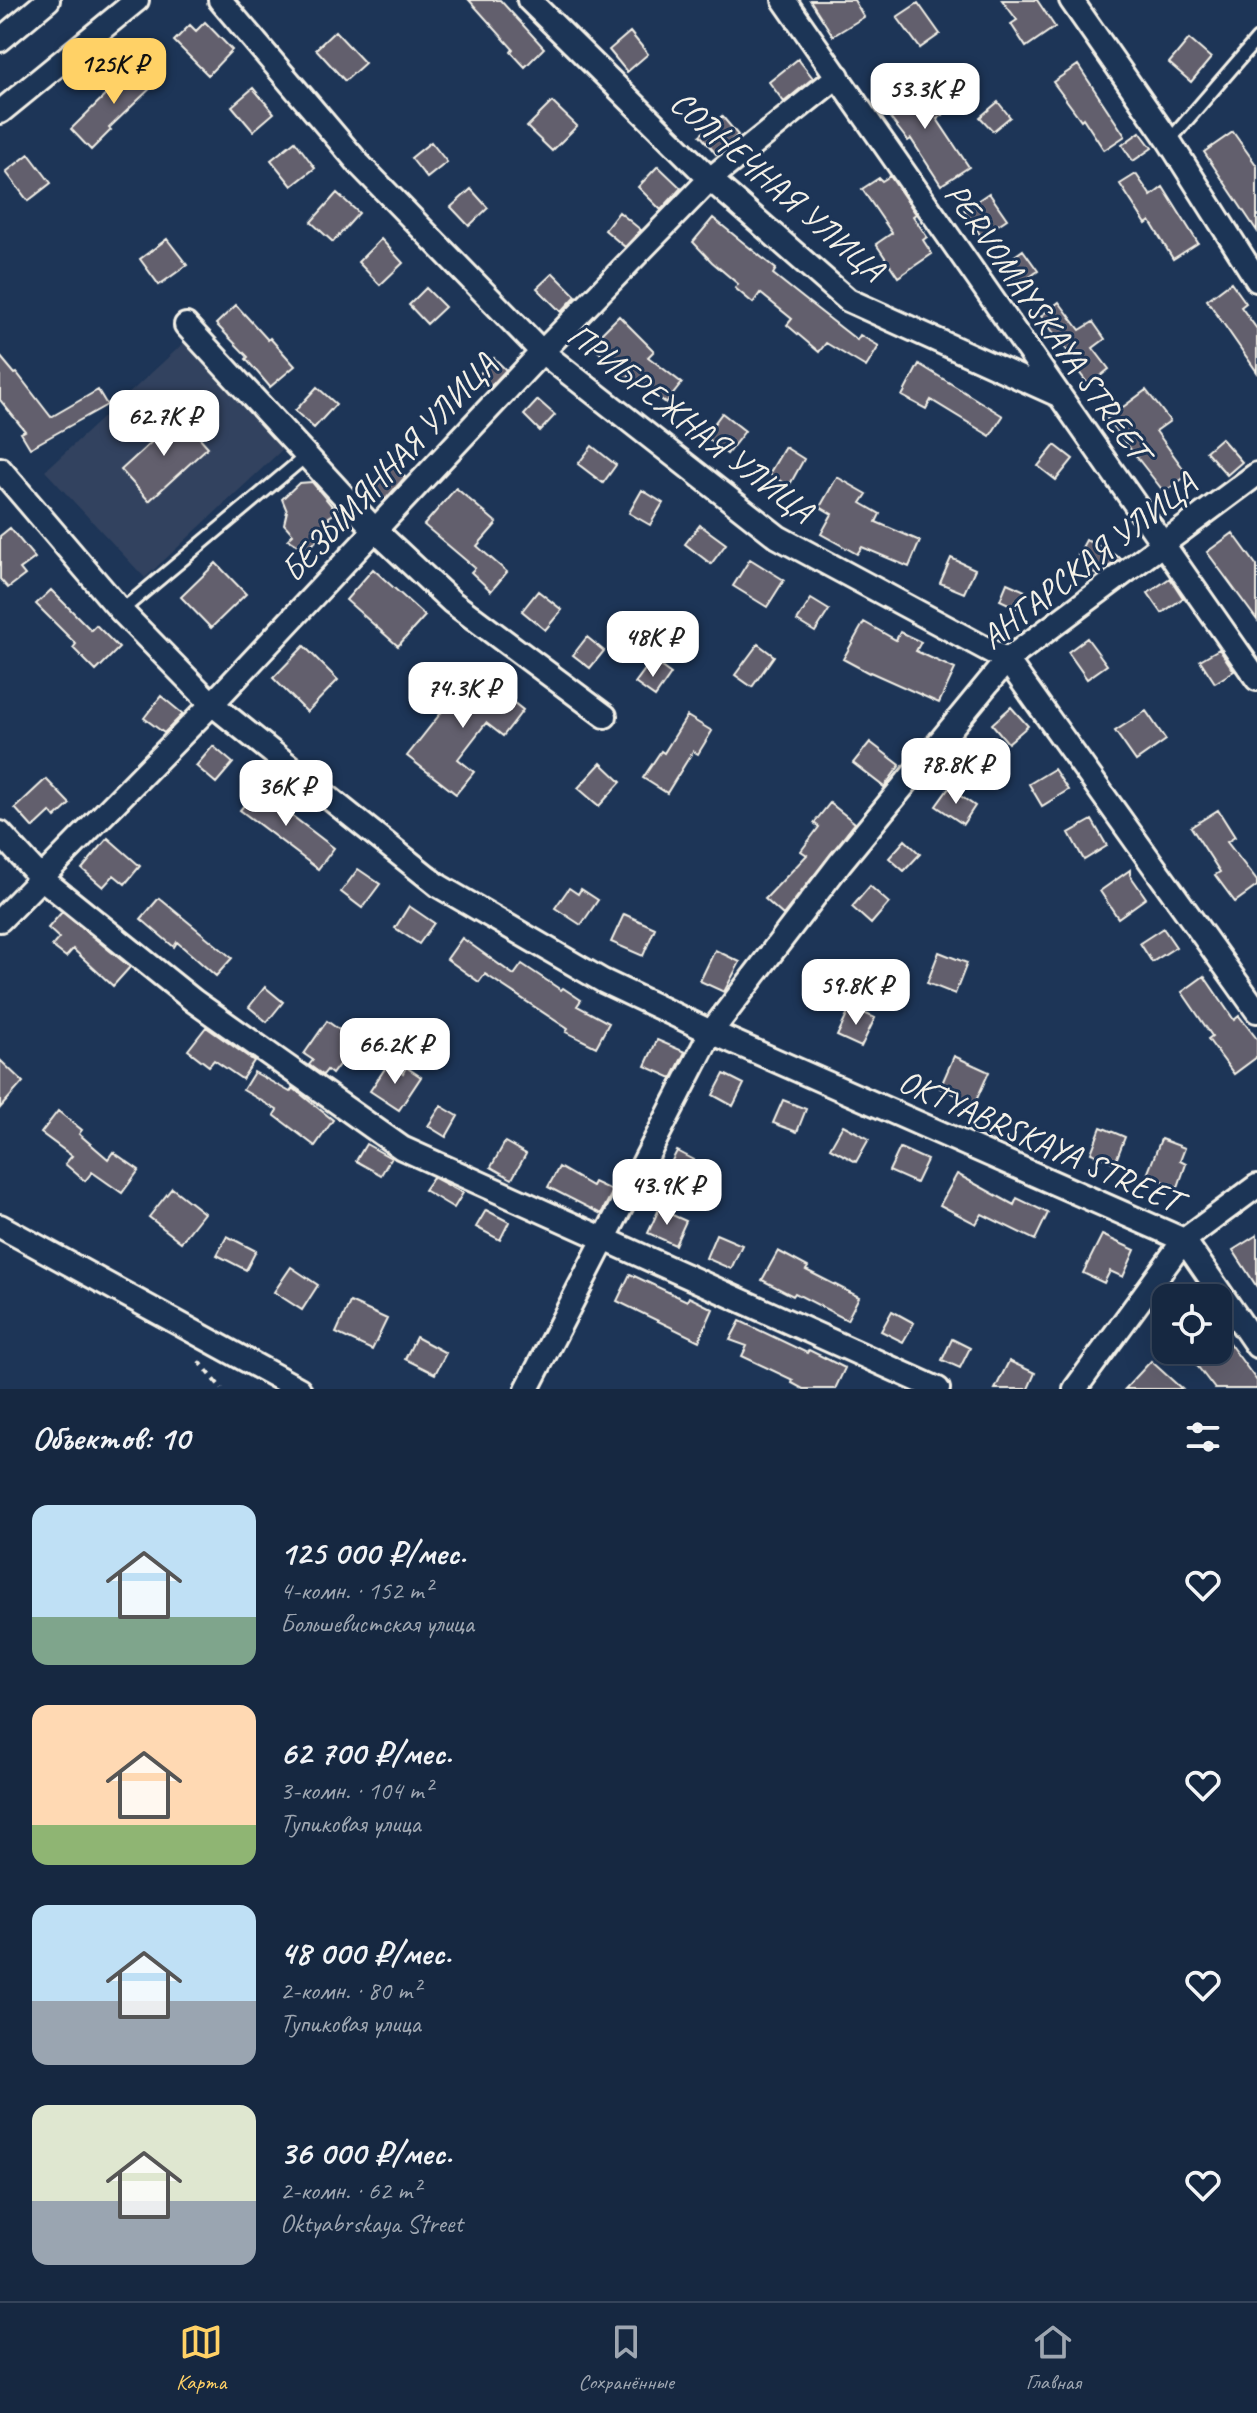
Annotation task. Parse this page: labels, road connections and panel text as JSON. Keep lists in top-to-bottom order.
{
  "streets": {
    "street": [
      "СОЛНЕЧНАЯ УЛИЦА",
      "PERVOMAYSKAYA STREET",
      "ПРИБРЕЖНАЯ УЛИЦА",
      "БЕЗЫМЯННАЯ УЛИЦА",
      "АНГАРСКАЯ УЛИЦА",
      "OKTYABRSKAYA STREET"
    ]
  },
  "crossings": [
    ["СОЛНЕЧНАЯ УЛИЦА", "PERVOMAYSKAYA STREET"],
    ["СОЛНЕЧНАЯ УЛИЦА", "БЕЗЫМЯННАЯ УЛИЦА"],
    ["PERVOMAYSKAYA STREET", "БЕЗЫМЯННАЯ УЛИЦА"],
    ["PERVOMAYSKAYA STREET", "АНГАРСКАЯ УЛИЦА"],
    ["ПРИБРЕЖНАЯ УЛИЦА", "БЕЗЫМЯННАЯ УЛИЦА"],
    ["ПРИБРЕЖНАЯ УЛИЦА", "АНГАРСКАЯ УЛИЦА"],
    ["БЕЗЫМЯННАЯ УЛИЦА", "OKTYABRSKAYA STREET"],
    ["АНГАРСКАЯ УЛИЦА", "OKTYABRSKAYA STREET"]
  ],
  "page": {
    "price": [
      "125K ₽",
      "53.3K ₽",
      "62.7K ₽",
      "48K ₽",
      "74.3K ₽",
      "78.8K ₽",
      "36K ₽",
      "59.8K ₽",
      "66.2K ₽",
      "43.9K ₽"
    ],
    "heading": "Объектов: 10",
    "list": [
      {
        "name": "125 000 ₽/мес.",
        "note": "4-комн. · 152 m² · Большевистская улица"
      },
      {
        "name": "62 700 ₽/мес.",
        "note": "3-комн. · 104 m² · Тупиковая улица"
      },
      {
        "name": "48 000 ₽/мес.",
        "note": "2-комн. · 80 m² · Тупиковая улица"
      },
      {
        "name": "36 000 ₽/мес.",
        "note": "2-комн. · 62 m² · Oktyabrskaya Street"
      }
    ],
    "tabs": ["Карта", "Сохранённые", "Главная"]
  }
}
